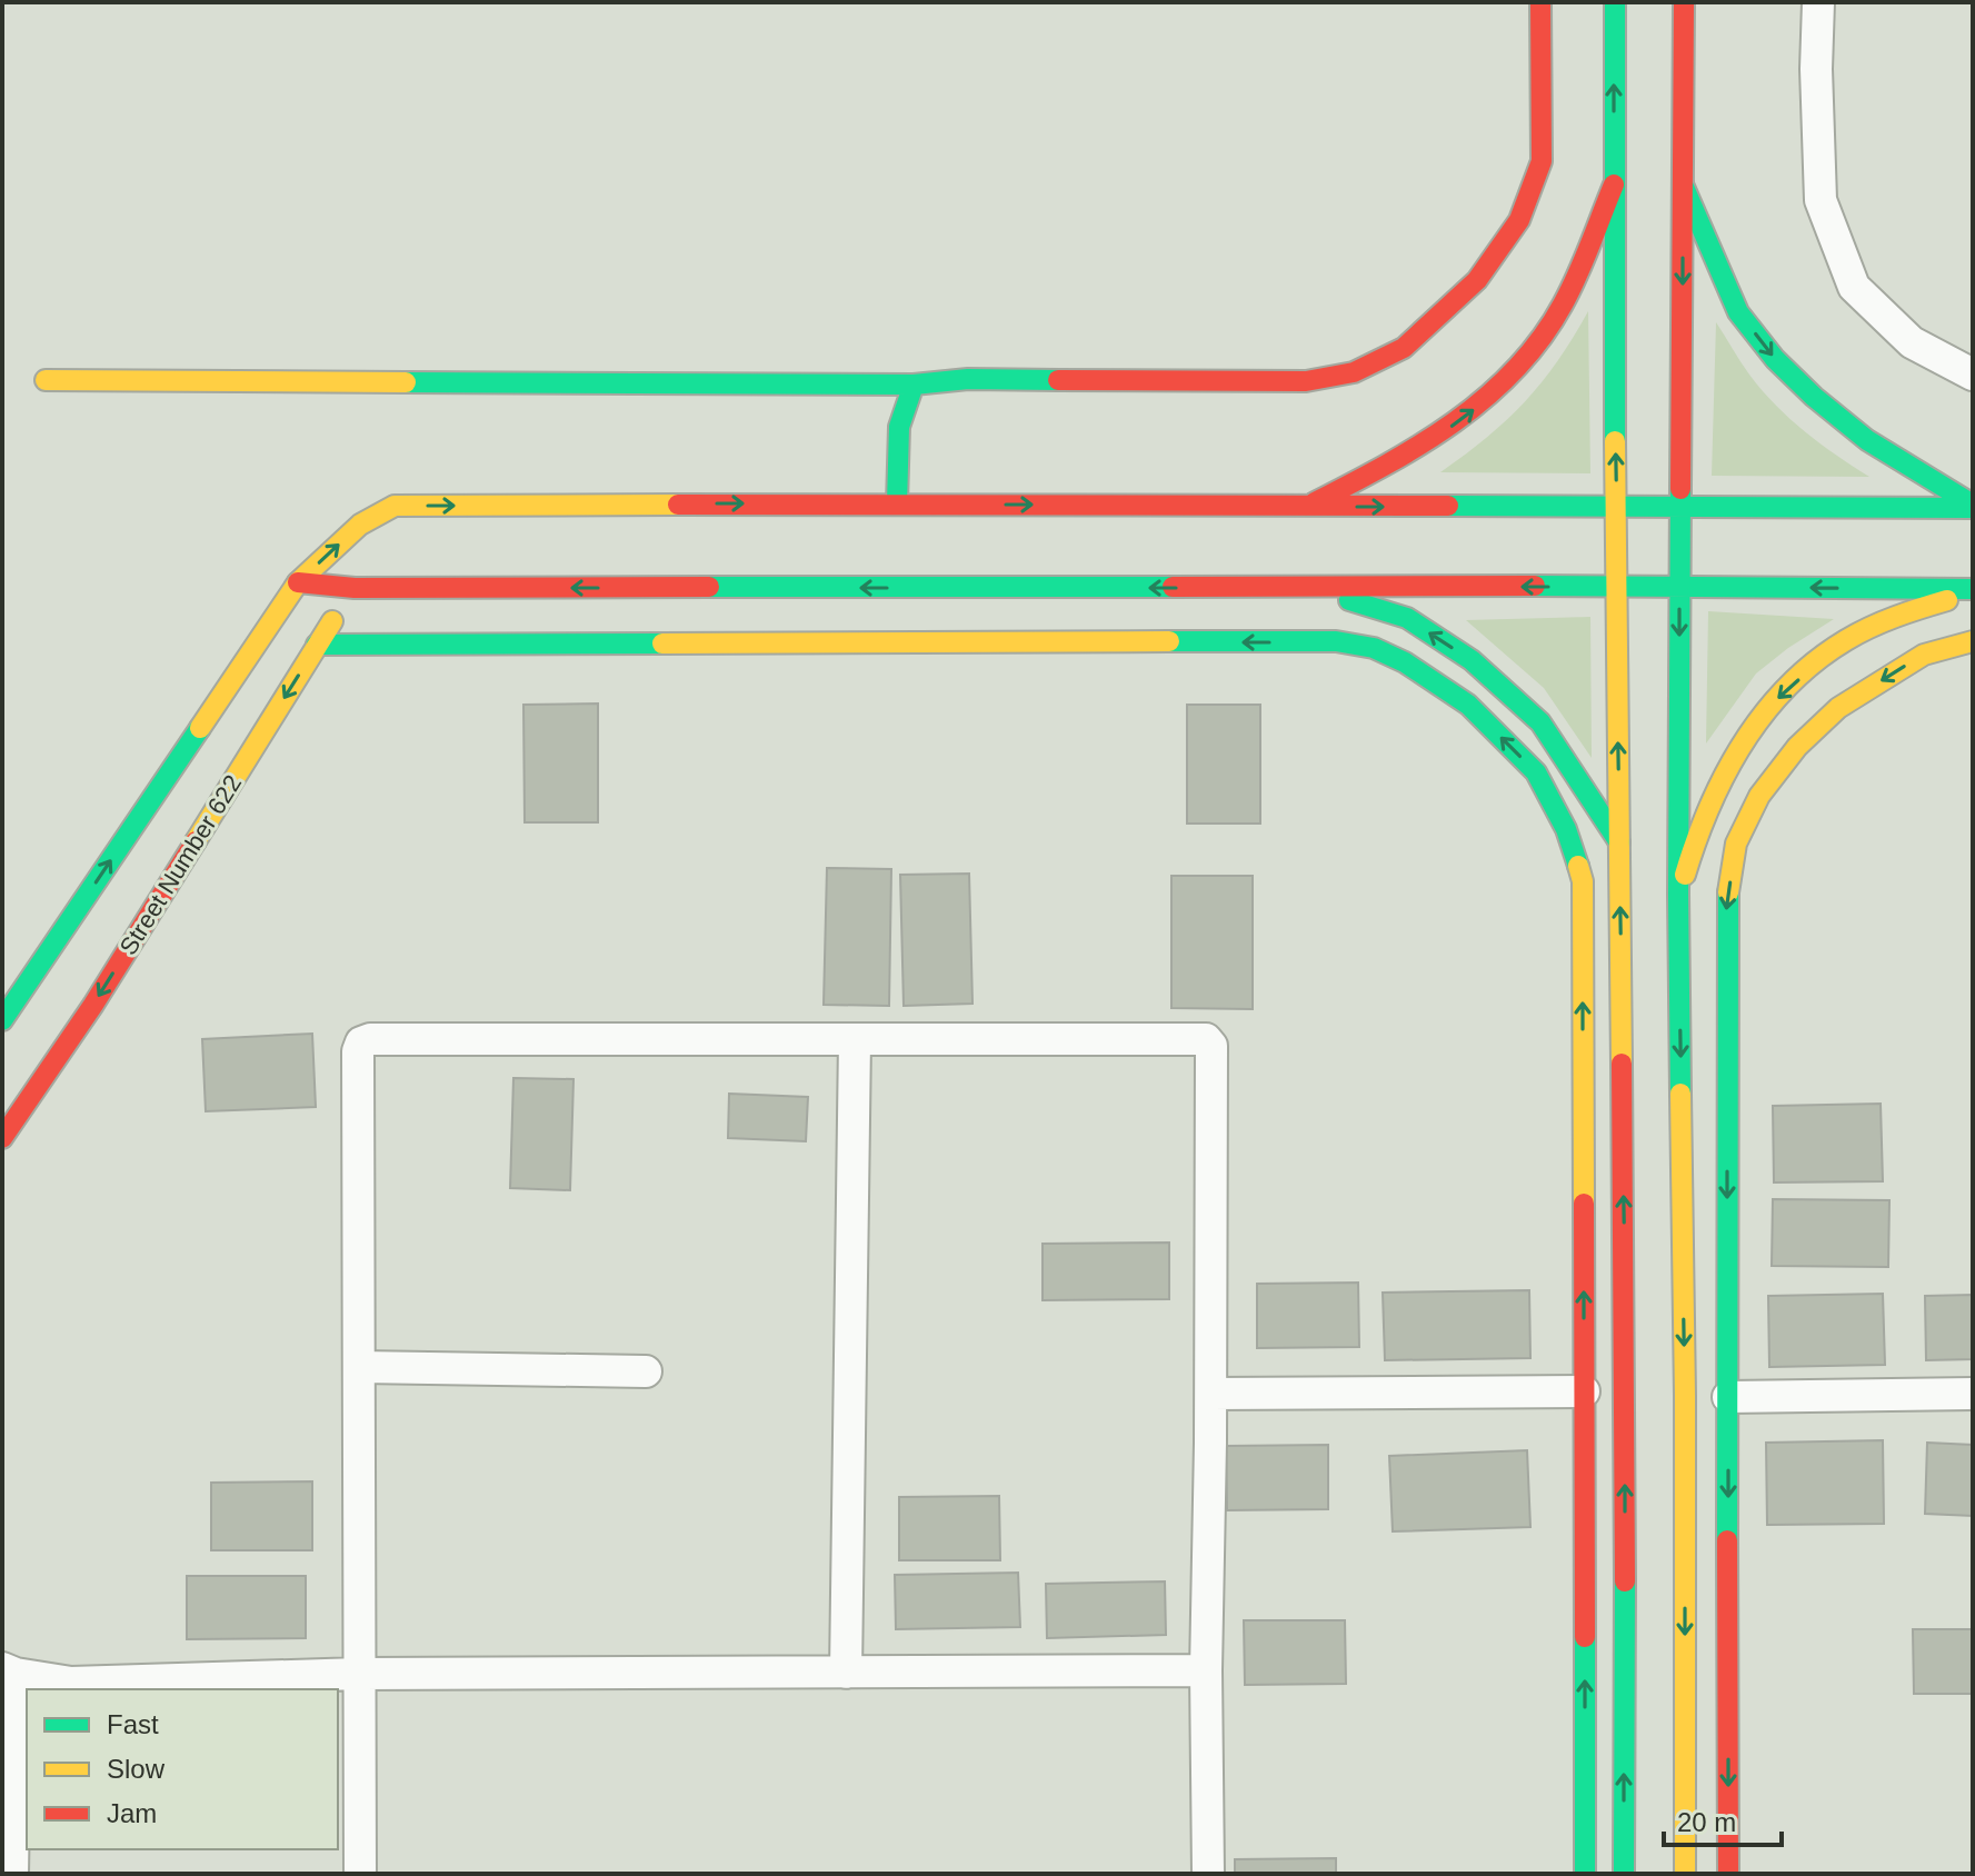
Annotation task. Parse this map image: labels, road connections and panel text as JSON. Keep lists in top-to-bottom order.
{
  "streets": {
    "main road": ["Street Number 622"]
  },
  "legend": ["Fast", "Slow", "Jam"],
  "scale_bar": "20 m"
}
